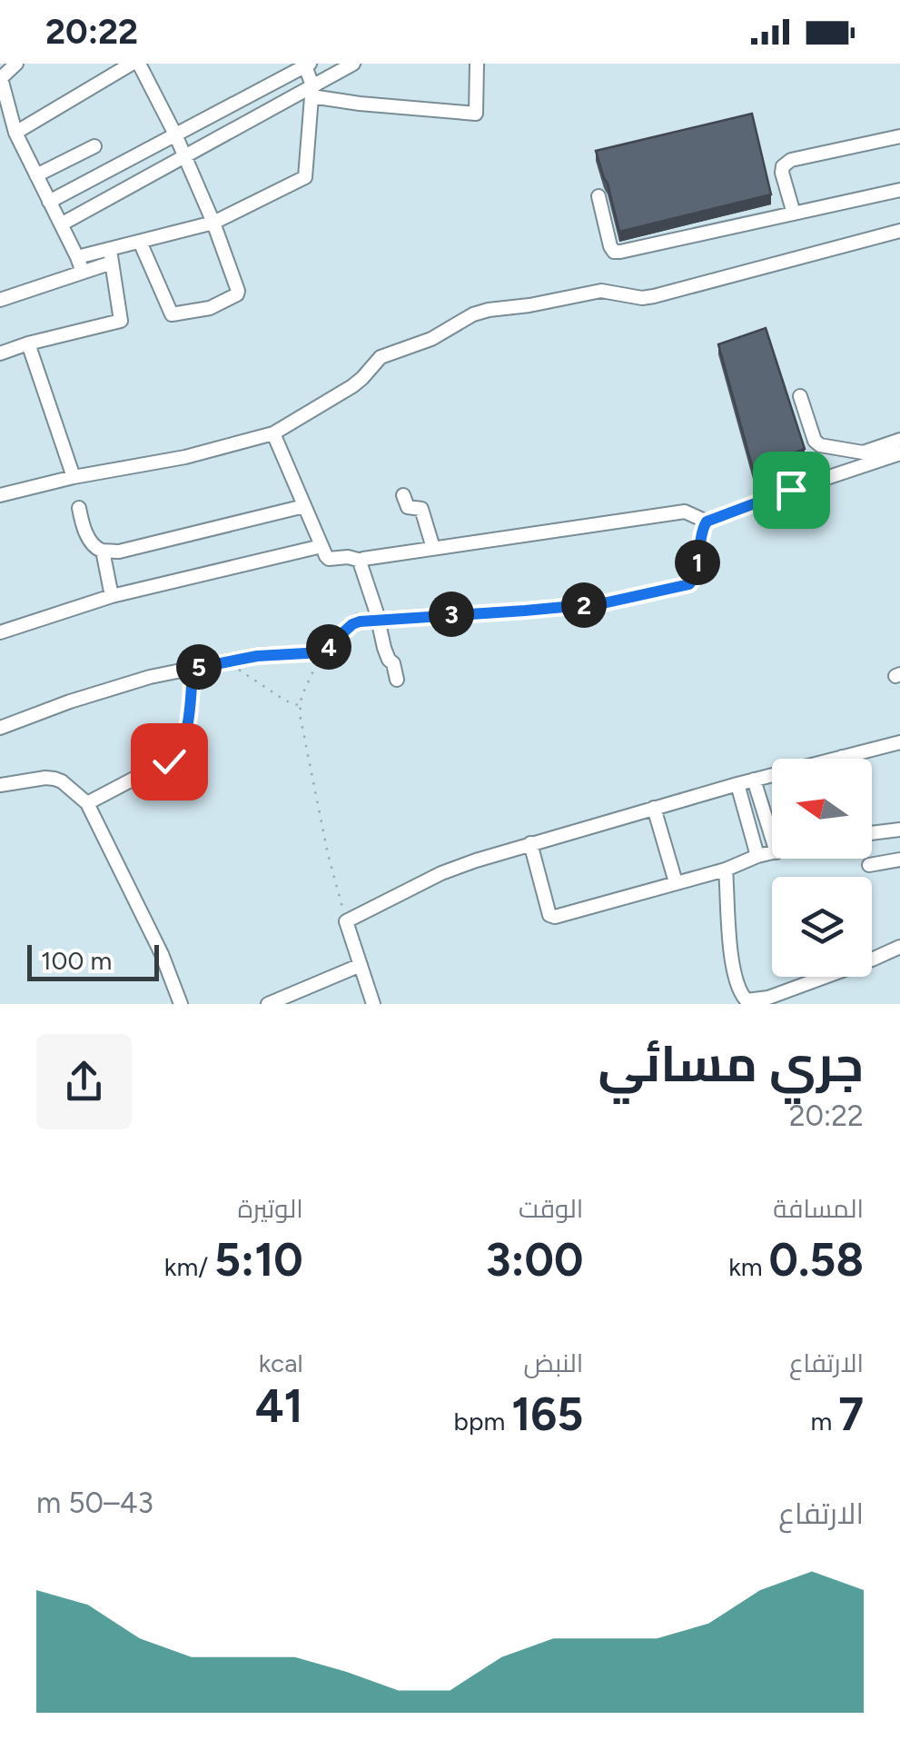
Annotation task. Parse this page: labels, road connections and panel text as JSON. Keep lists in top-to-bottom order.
{
  "scale_bar": "100 m",
  "north": "left",
  "page": {
    "status": "20:22",
    "pins": [
      "1",
      "2",
      "3",
      "4",
      "5"
    ],
    "scale": "100 m",
    "heading": ["جري مسائي", "20:22"],
    "stats": [
      ["المسافة", "0.58 km"],
      ["الوقت", "3:00"],
      ["الوتيرة", "5:10 /km"],
      ["الارتفاع", "7 m"],
      ["النبض", "165 bpm"],
      ["kcal", "41"]
    ],
    "chart": ["الارتفاع", "43–50 m"]
  }
}
